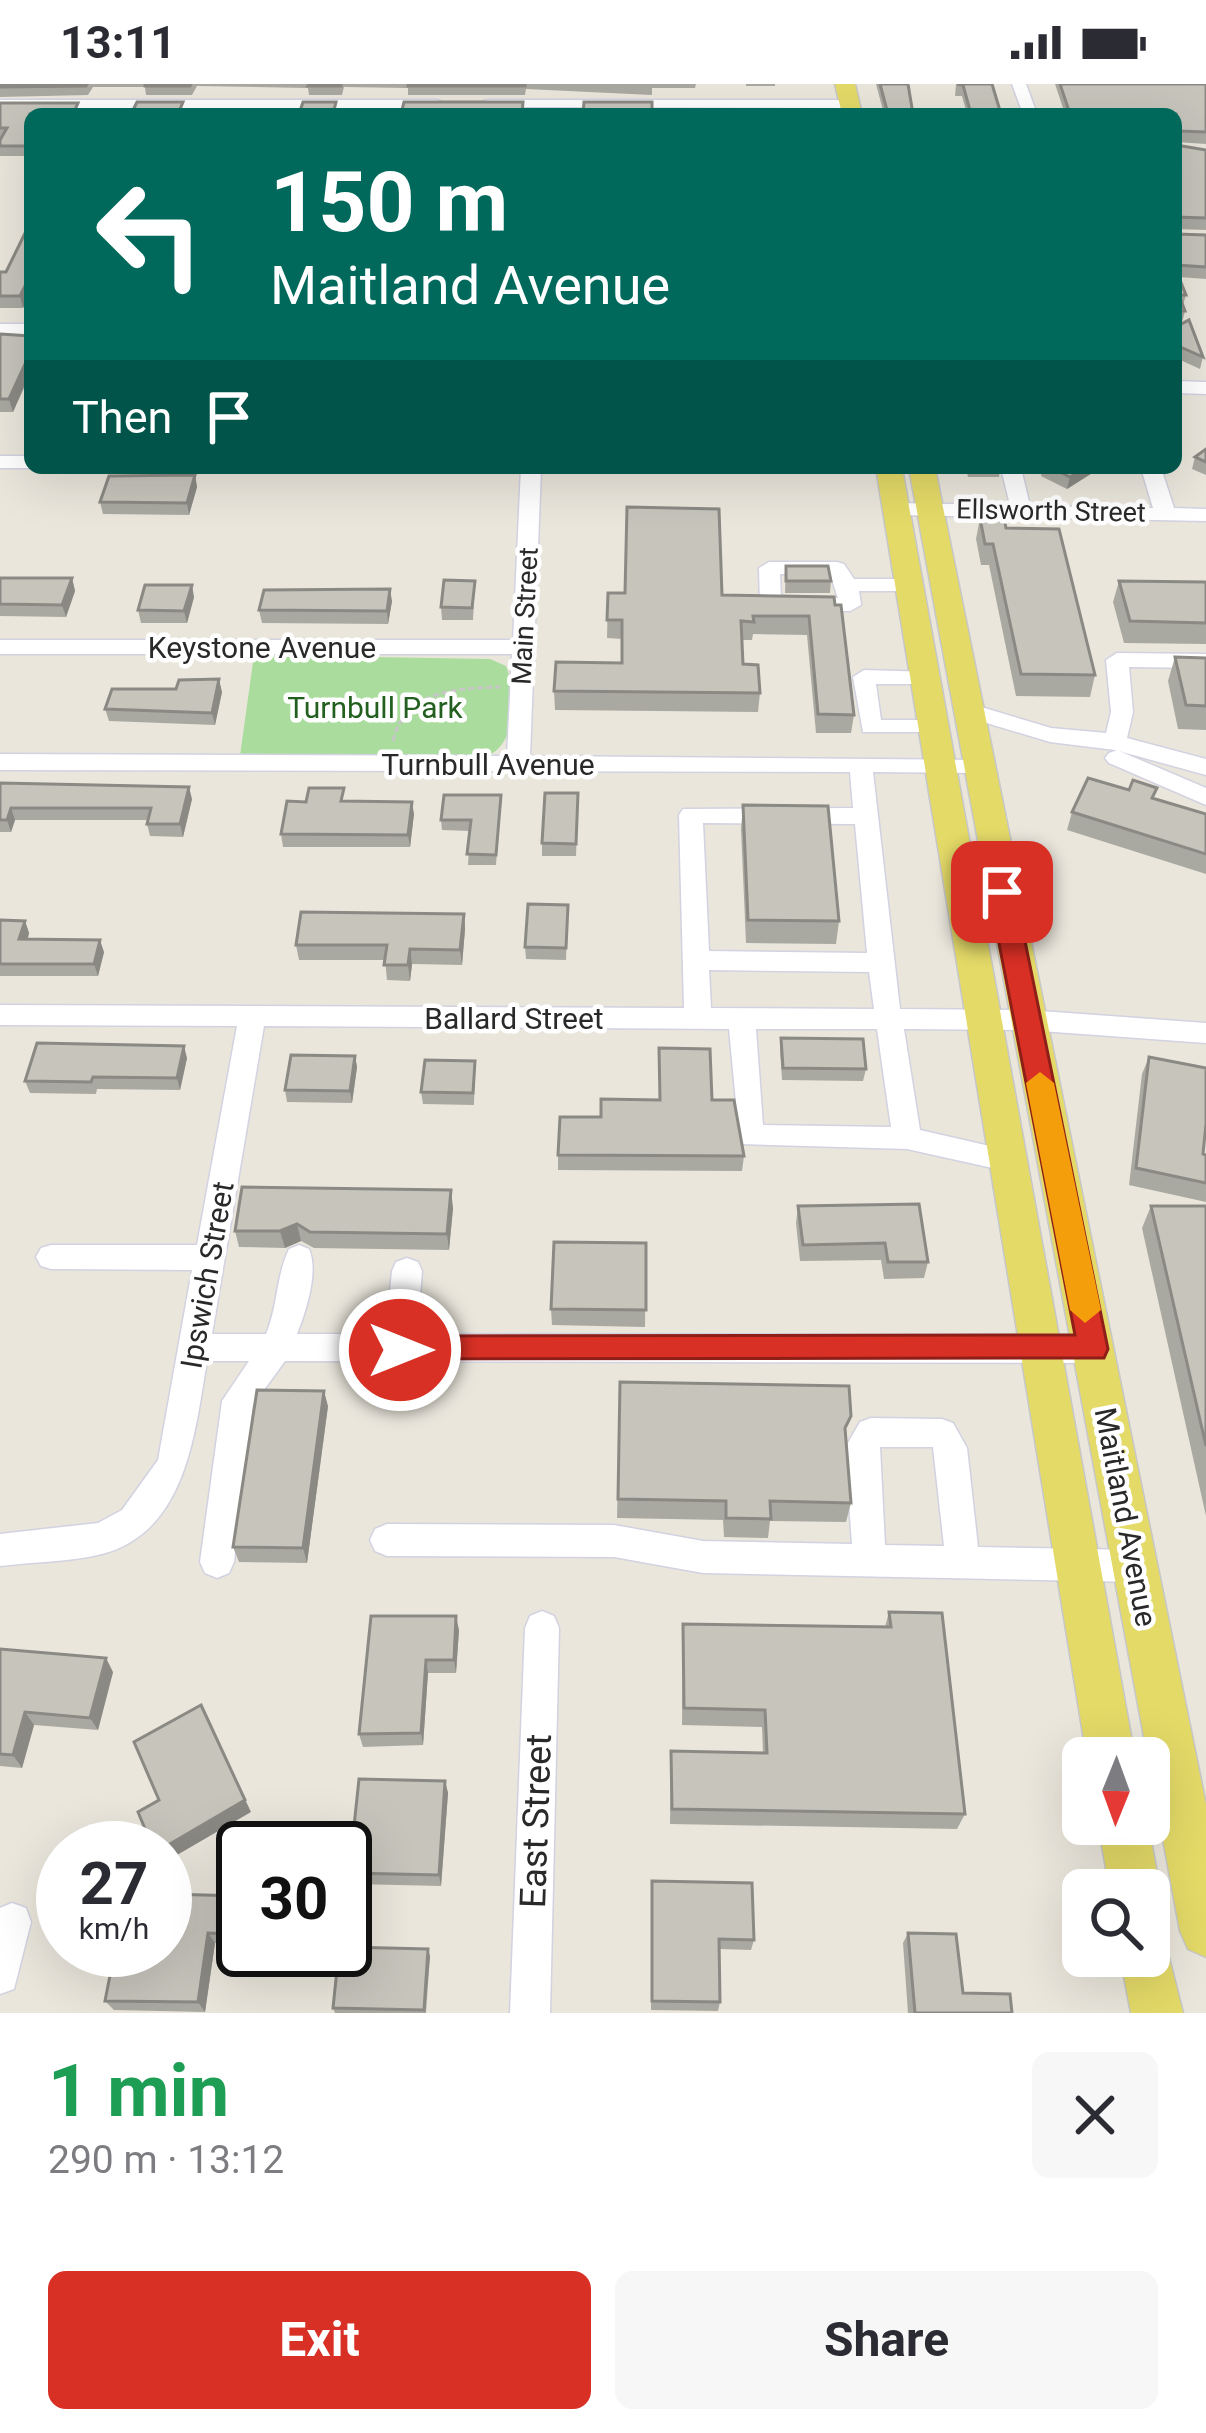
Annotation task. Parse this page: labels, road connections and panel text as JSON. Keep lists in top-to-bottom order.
{
  "streets": {
    "main road": ["Maitland Avenue"],
    "street": [
      "Ellsworth Street",
      "Main Street",
      "Keystone Avenue",
      "Turnbull Avenue",
      "Ballard Street",
      "Ipswich Street",
      "East Street"
    ]
  },
  "crossings": [
    ["Ellsworth Street", "Maitland Avenue"],
    ["Main Street", "Keystone Avenue"],
    ["Main Street", "Turnbull Avenue"],
    ["Turnbull Avenue", "Maitland Avenue"],
    ["Ballard Street", "Ipswich Street"],
    ["Ballard Street", "Maitland Avenue"]
  ],
  "parks": ["Turnbull Park"],
  "north": "bottom",
  "page": {
    "status": "13:11",
    "turn": ["150 m", "Maitland Avenue"],
    "then": "Then",
    "speed": "27 km/h",
    "limit": "30",
    "heading": ["1 min", "290 m · 13:12"],
    "buttons": ["Exit", "Share"]
  }
}
